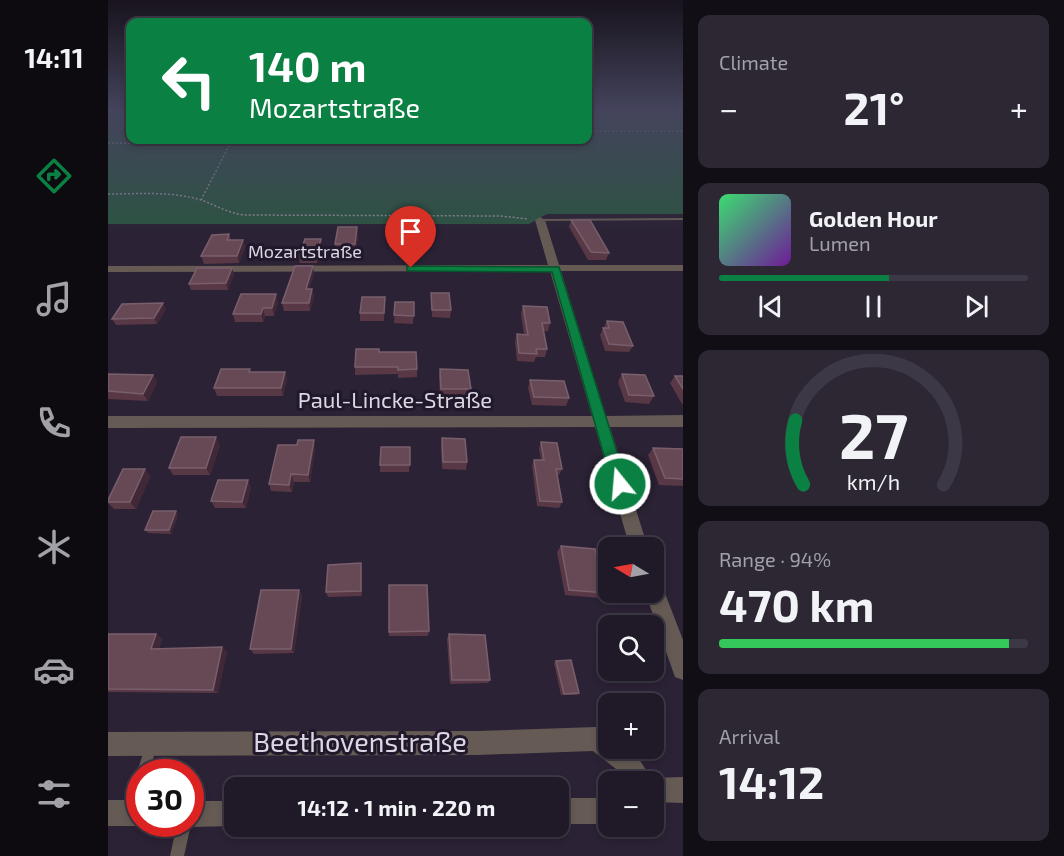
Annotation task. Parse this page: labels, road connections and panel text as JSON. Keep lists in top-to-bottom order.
{
  "streets": {
    "street": ["Mozartstraße", "Paul-Lincke-Straße", "Beethovenstraße"]
  },
  "north": "left",
  "page": {
    "tabs": "14:11",
    "tile": [
      "Climate",
      ["Range · 94%", "470 km"],
      ["Arrival", "14:12"]
    ],
    "turn": ["140 m", "Mozartstraße"],
    "heat": ["−", "21°", "+"],
    "song": ["Golden Hour", "Lumen"],
    "map_buttons": ["+", "−"],
    "limit": "30",
    "trip": "14:12 · 1 min · 220 m",
    "gauge": ["27", "km/h"]
  }
}
